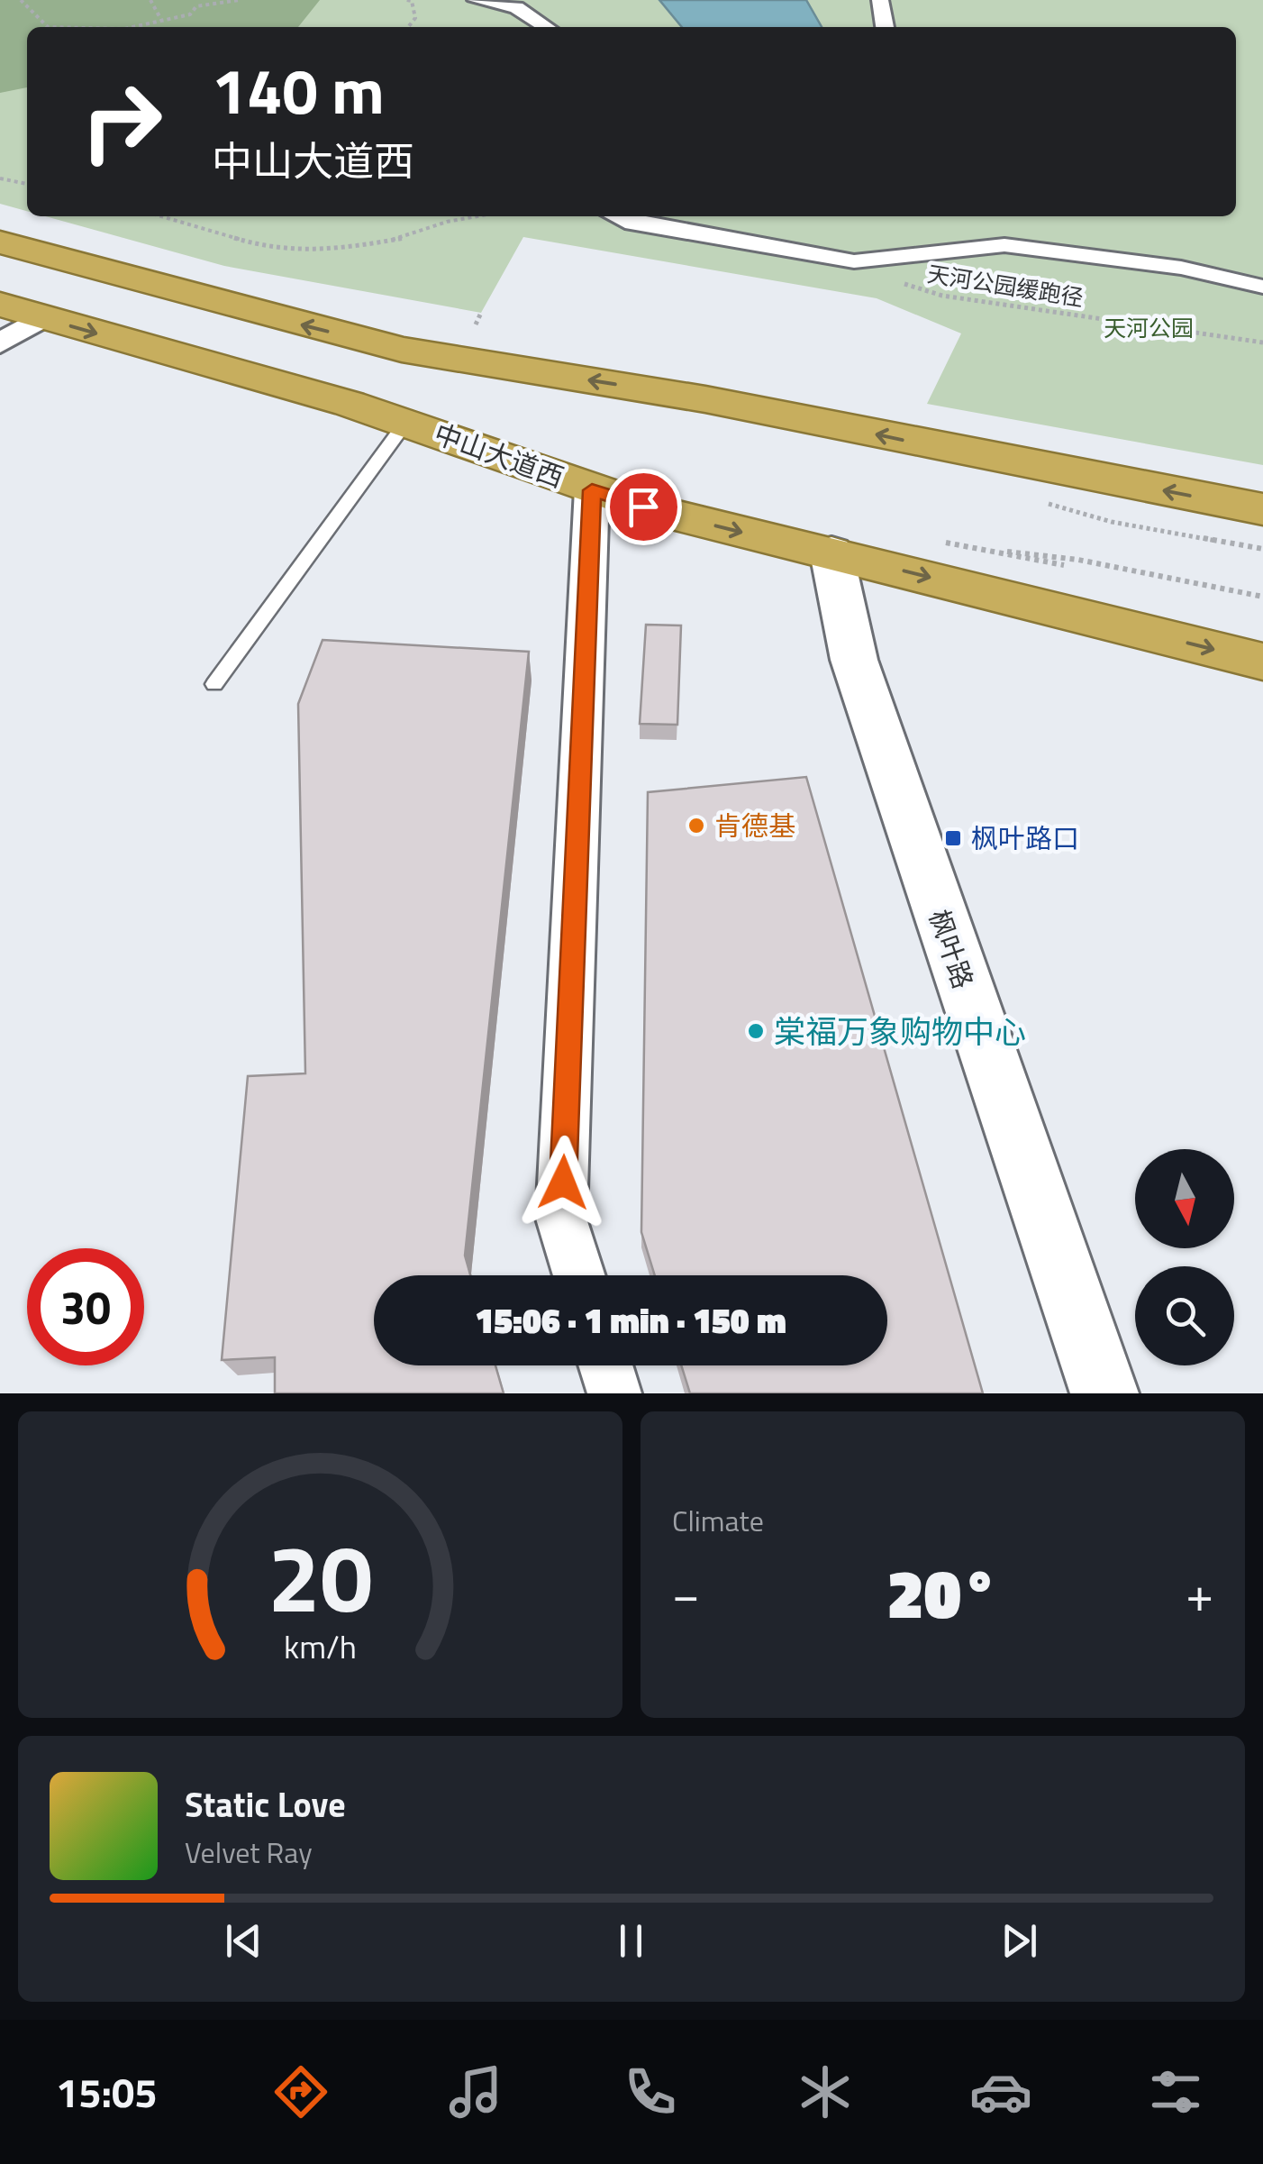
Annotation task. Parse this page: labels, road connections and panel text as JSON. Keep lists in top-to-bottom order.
{
  "streets": {
    "highway": ["中山大道西"],
    "street": ["枫叶路"],
    "path": ["天河公园缓跑径"]
  },
  "crossings": [
    ["中山大道西", "枫叶路"]
  ],
  "parks": ["天河公园"],
  "places": {
    "other": ["肯德基", "棠福万象购物中心"],
    "transit": ["枫叶路口"]
  },
  "north": "bottom",
  "page": {
    "turn": ["140 m", "中山大道西"],
    "limit": "30",
    "trip": "15:06 · 1 min · 150 m",
    "tile": "Climate",
    "heat": ["−", "20°", "+"],
    "song": ["Static Love", "Velvet Ray"],
    "tabs": "15:05",
    "gauge": ["20", "km/h"]
  }
}
